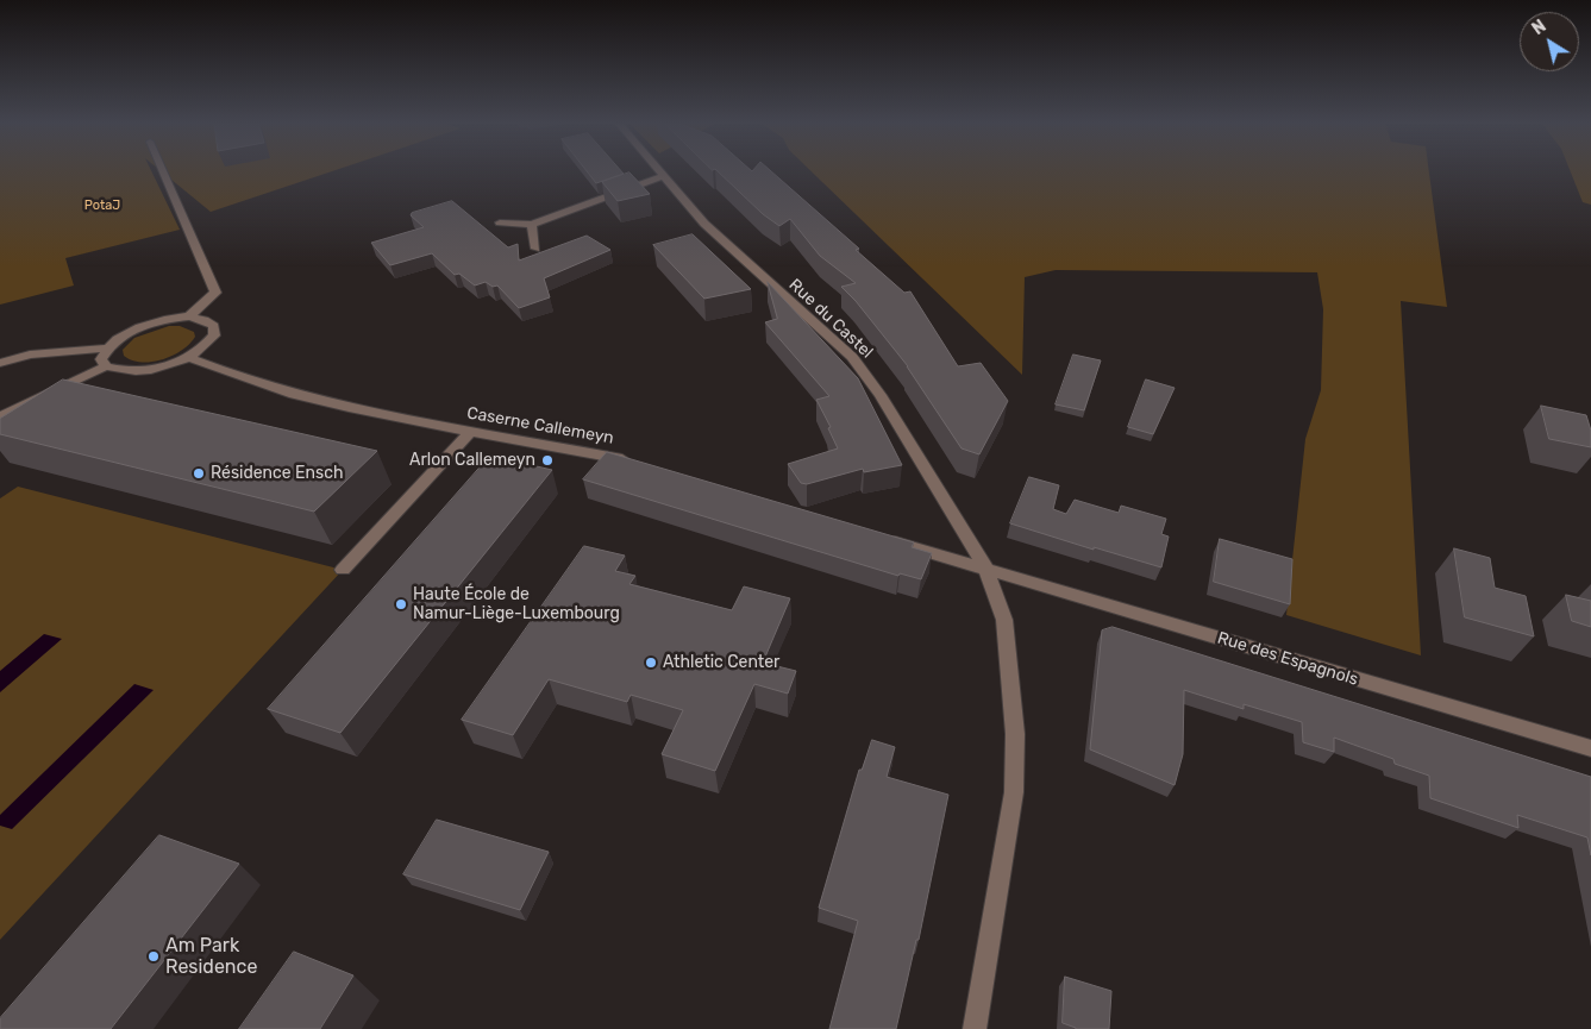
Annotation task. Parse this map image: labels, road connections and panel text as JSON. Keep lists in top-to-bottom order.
{
  "streets": {
    "street": ["Rue du Castel", "Caserne Callemeyn", "Rue des Espagnols"]
  },
  "crossings": [
    ["Rue du Castel", "Rue des Espagnols"]
  ],
  "parks": ["PotaJ"],
  "places": [
    "Arlon Callemeyn",
    "Résidence Ensch",
    "Haute École de Namur-Liège-Luxembourg",
    "Athletic Center",
    "Am Park Residence"
  ],
  "north": "top left"
}
